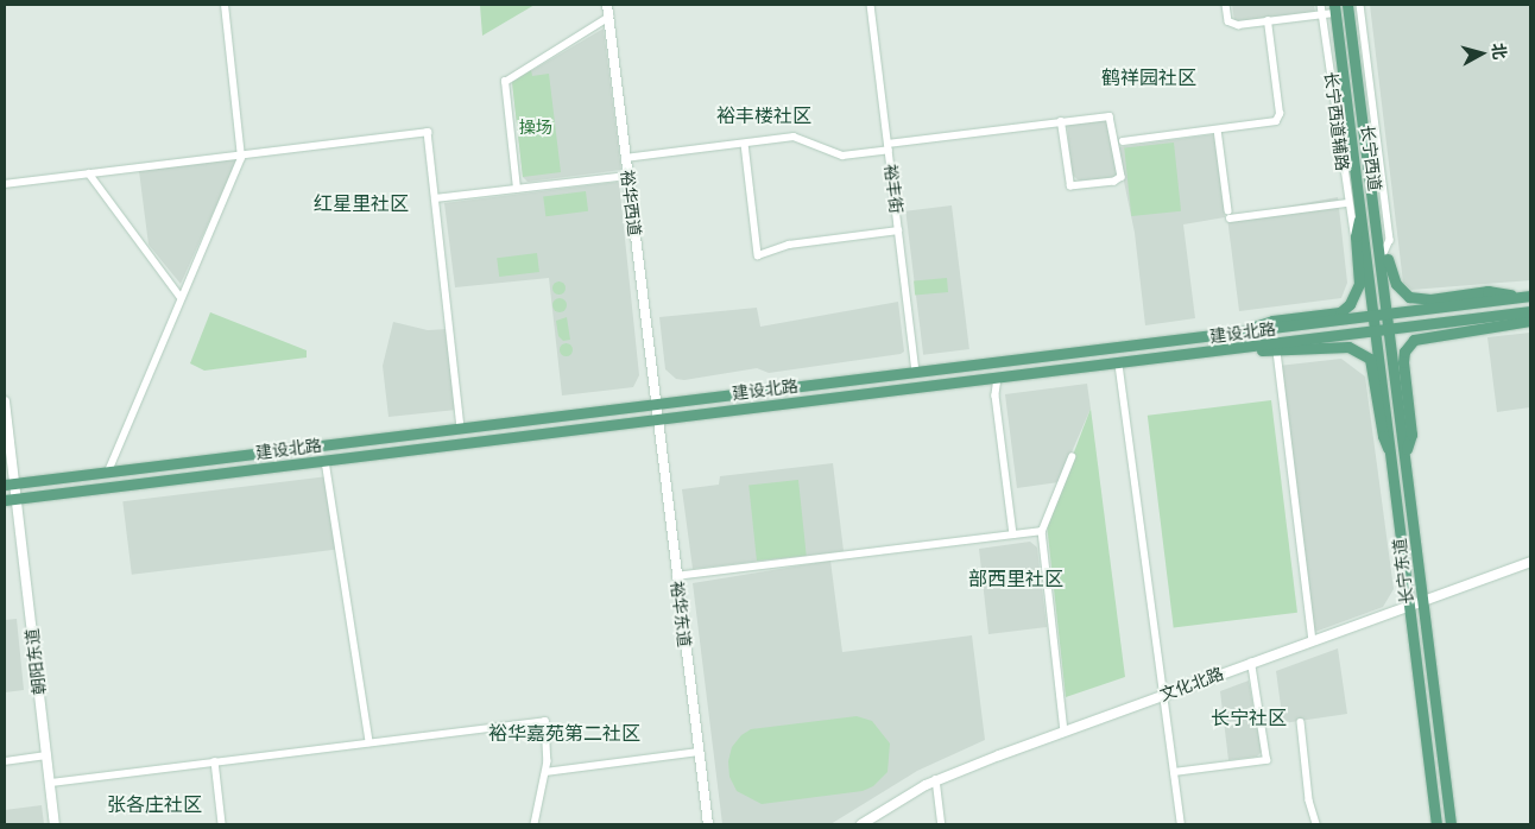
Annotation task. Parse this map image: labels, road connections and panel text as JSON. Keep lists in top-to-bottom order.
{
  "streets": {
    "main road": ["长宁西道", "建设北路", "长宁东道"],
    "street": [
      "长宁西道辅路",
      "裕丰街",
      "裕华西道",
      "裕华东道",
      "朝阳东道",
      "文化北路"
    ]
  },
  "crossings": [
    ["长宁西道", "建设北路"],
    ["长宁西道", "长宁东道"],
    ["裕丰街", "建设北路"],
    ["裕华西道", "建设北路"],
    ["裕华西道", "裕华东道"],
    ["建设北路", "长宁东道"],
    ["建设北路", "裕华东道"],
    ["建设北路", "朝阳东道"],
    ["长宁东道", "文化北路"]
  ],
  "districts": [
    "鹤祥园社区",
    "裕丰楼社区",
    "红星里社区",
    "部西里社区",
    "长宁社区",
    "裕华嘉苑第二社区",
    "张各庄社区"
  ],
  "parks": ["操场"],
  "north": "right"
}
